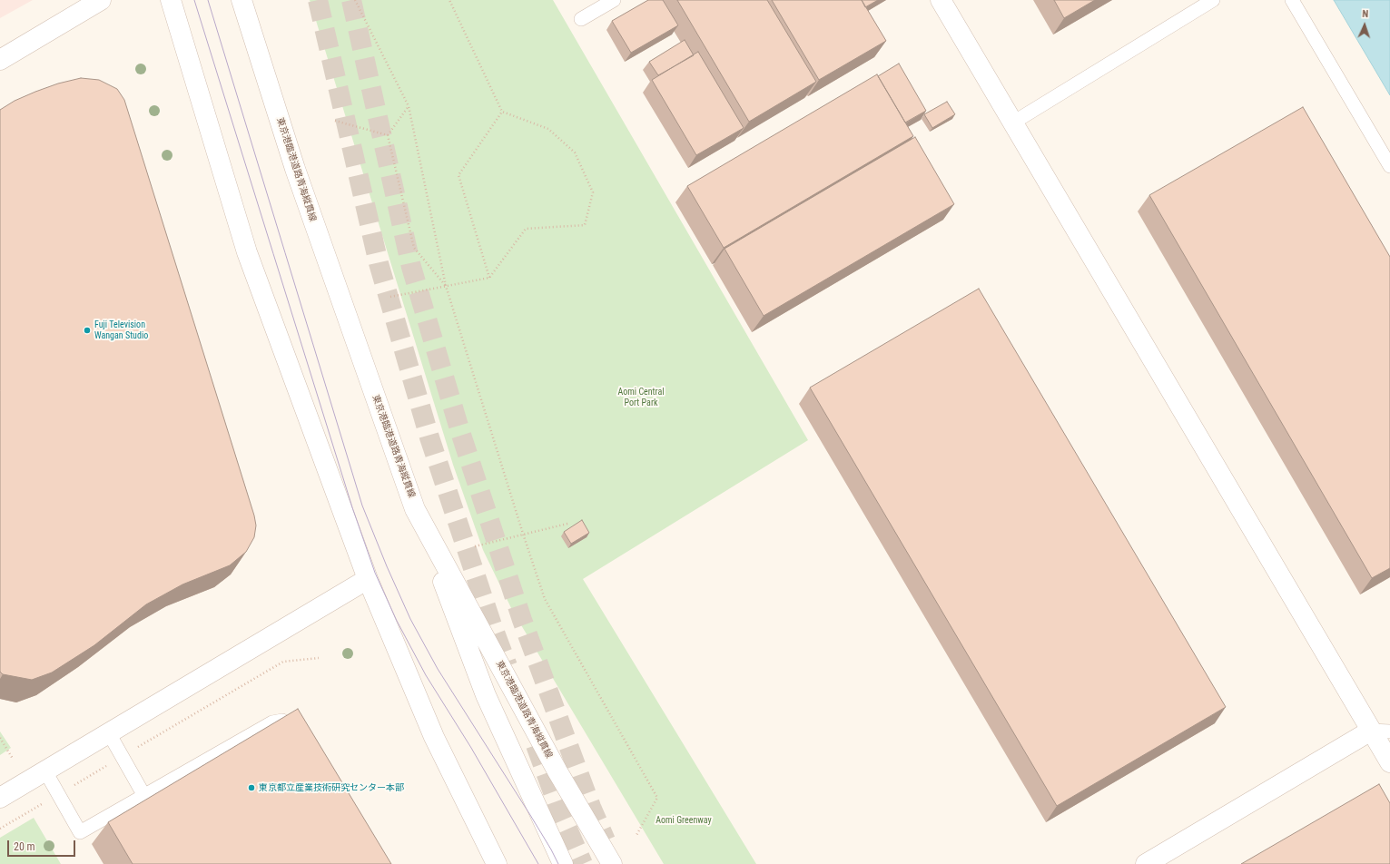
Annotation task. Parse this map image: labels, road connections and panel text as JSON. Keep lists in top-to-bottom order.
{
  "streets": {
    "street": ["東京港臨港道路青海縦貫線"]
  },
  "parks": ["Aomi Central Port Park", "Aomi Greenway"],
  "places": ["Fuji Television Wangan Studio", "東京都立産業技術研究センター本部"],
  "scale_bar": "20 m",
  "north": "top"
}
